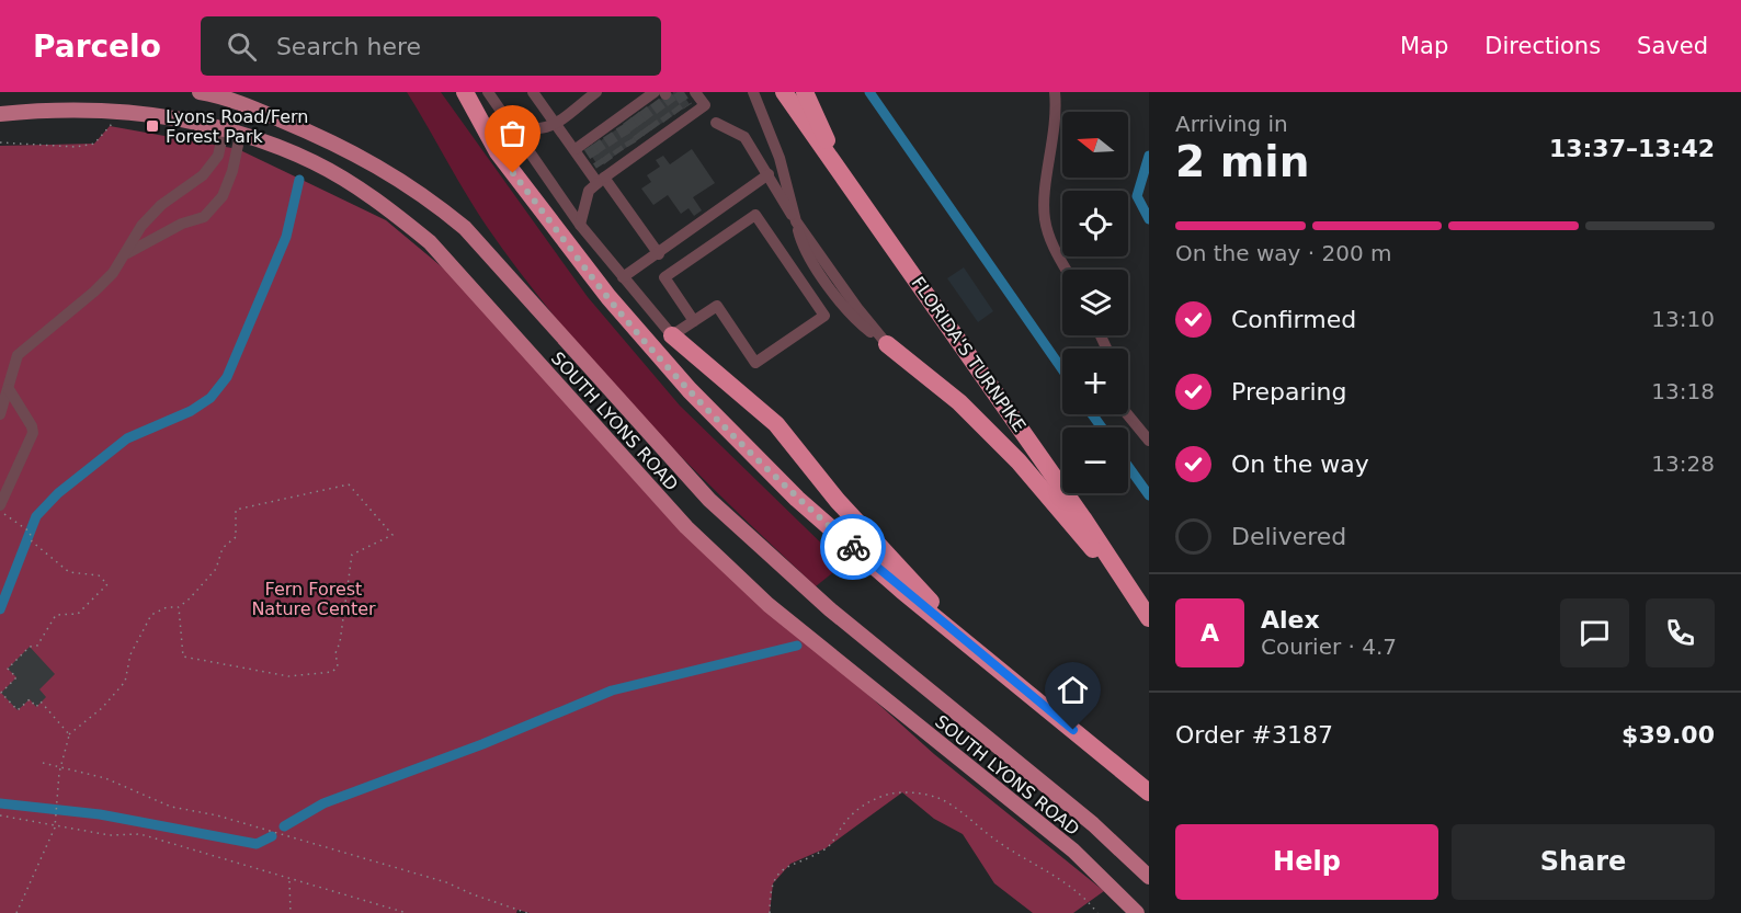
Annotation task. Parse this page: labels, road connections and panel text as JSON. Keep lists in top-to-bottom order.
{
  "streets": {
    "highway": ["FLORIDA'S TURNPIKE"],
    "main road": ["SOUTH LYONS ROAD"]
  },
  "parks": ["Fern Forest Nature Center"],
  "places": {
    "transit": ["Lyons Road/Fern Forest Park"]
  },
  "north": "left",
  "page": {
    "header": "Parcelo",
    "search": "Search here",
    "nav": ["Map", "Directions", "Saved"],
    "heading": ["2 min", "Arriving in", "13:37–13:42"],
    "panel": [
      "Alex",
      "Courier · 4.7",
      "Order #3187",
      "$39.00"
    ],
    "map_buttons": ["+", "−"],
    "bar": "On the way · 200 m",
    "list": [
      ["Confirmed", "13:10"],
      ["Preparing", "13:18"],
      ["On the way", "13:28"],
      "Delivered"
    ],
    "round": "A",
    "buttons": ["Help", "Share"]
  }
}
